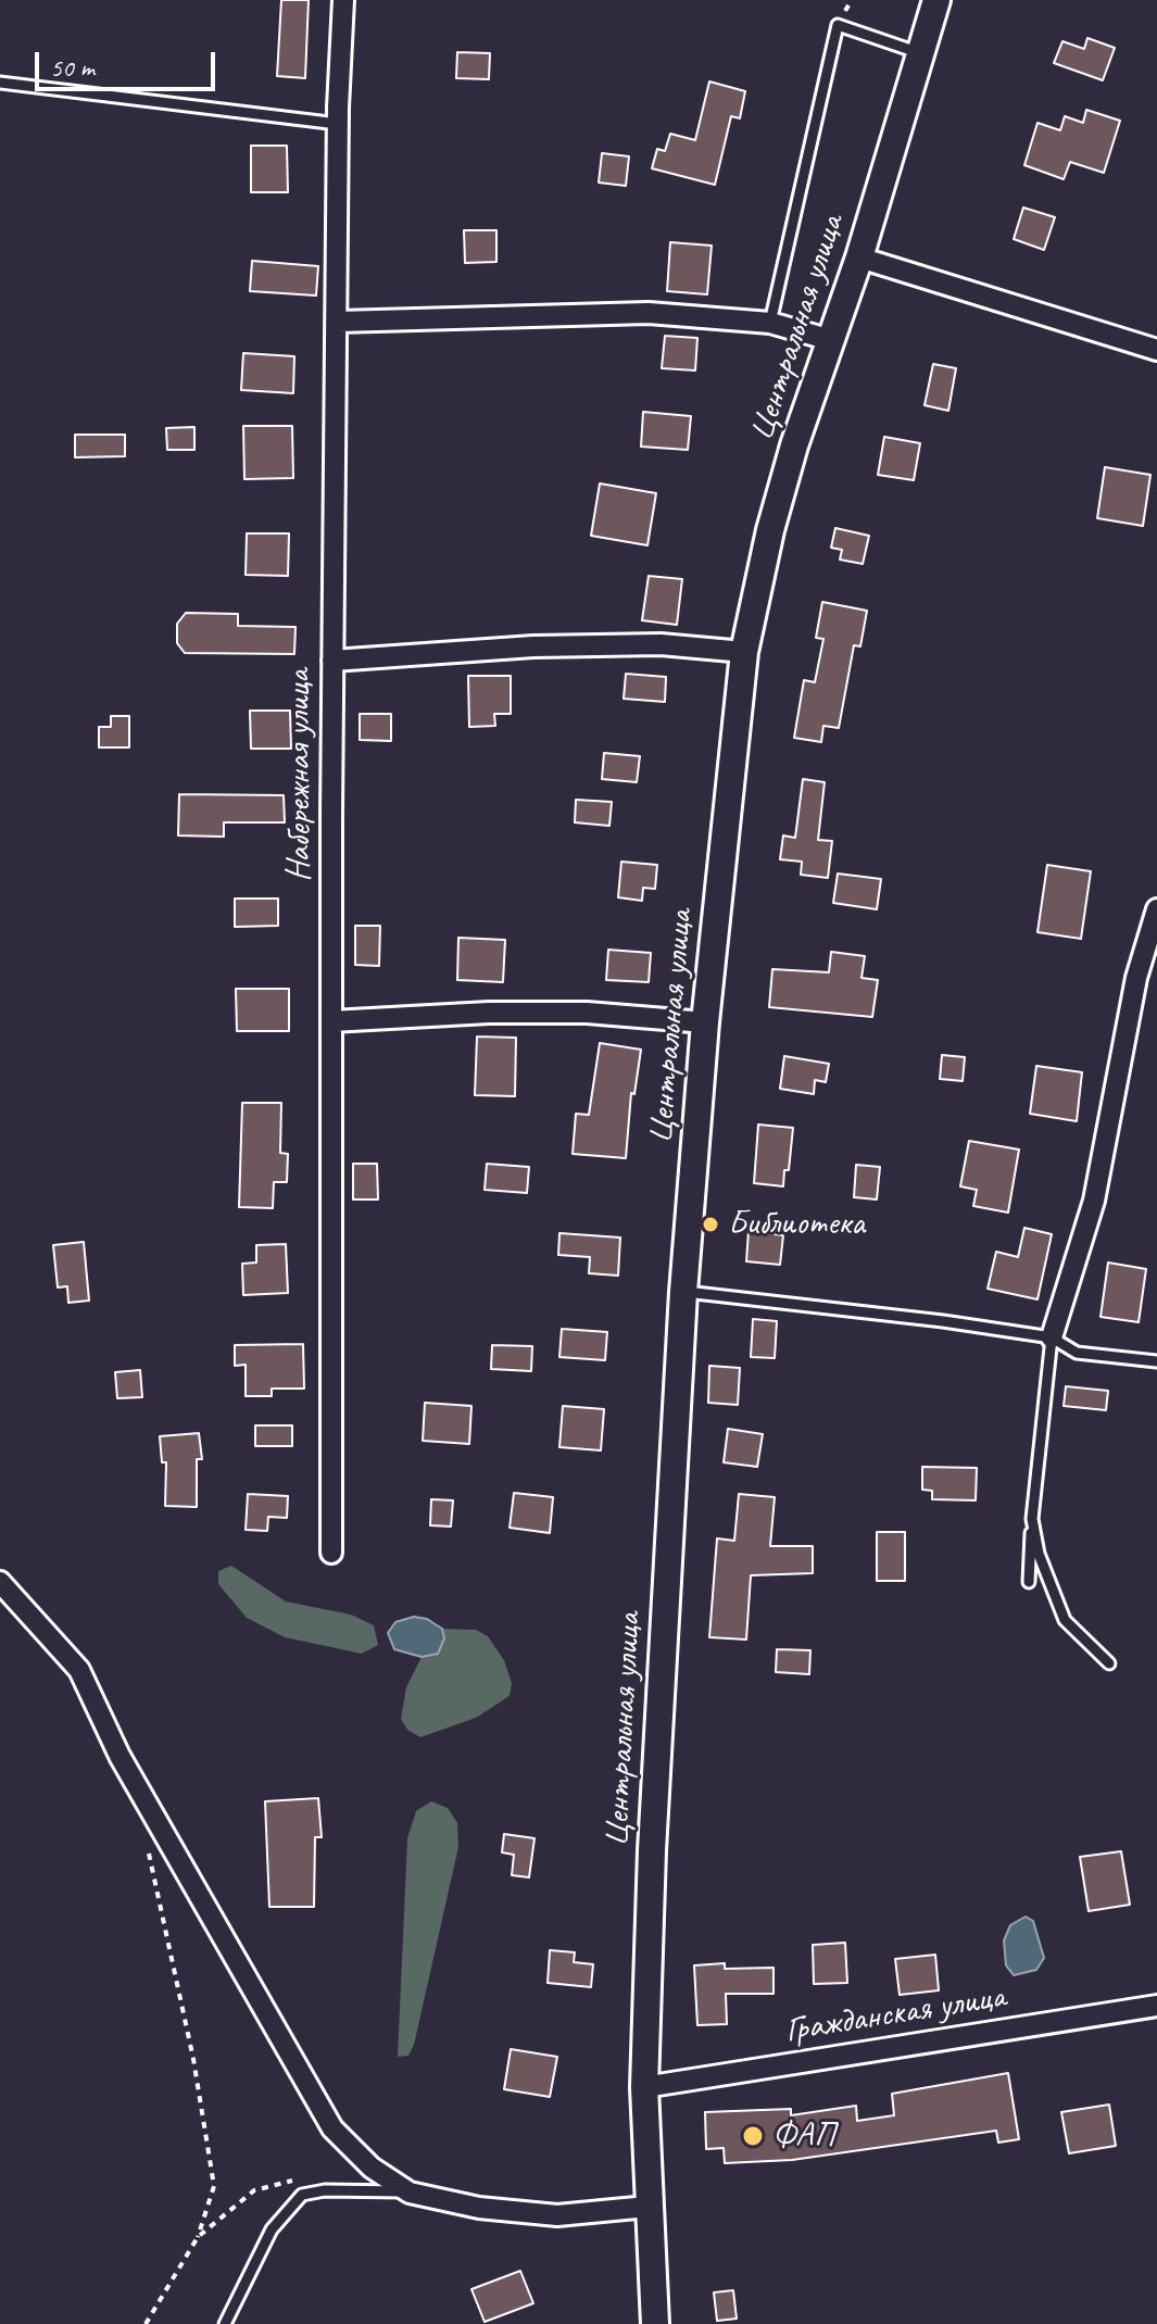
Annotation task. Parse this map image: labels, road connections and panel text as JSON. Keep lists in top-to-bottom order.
{
  "streets": {
    "main road": ["Центральная улица"],
    "street": ["Набережная улица", "Гражданская улица"]
  },
  "crossings": [
    ["Центральная улица", "Гражданская улица"]
  ],
  "places": ["Библиотека", "ФАП"],
  "scale_bar": "50 m"
}
